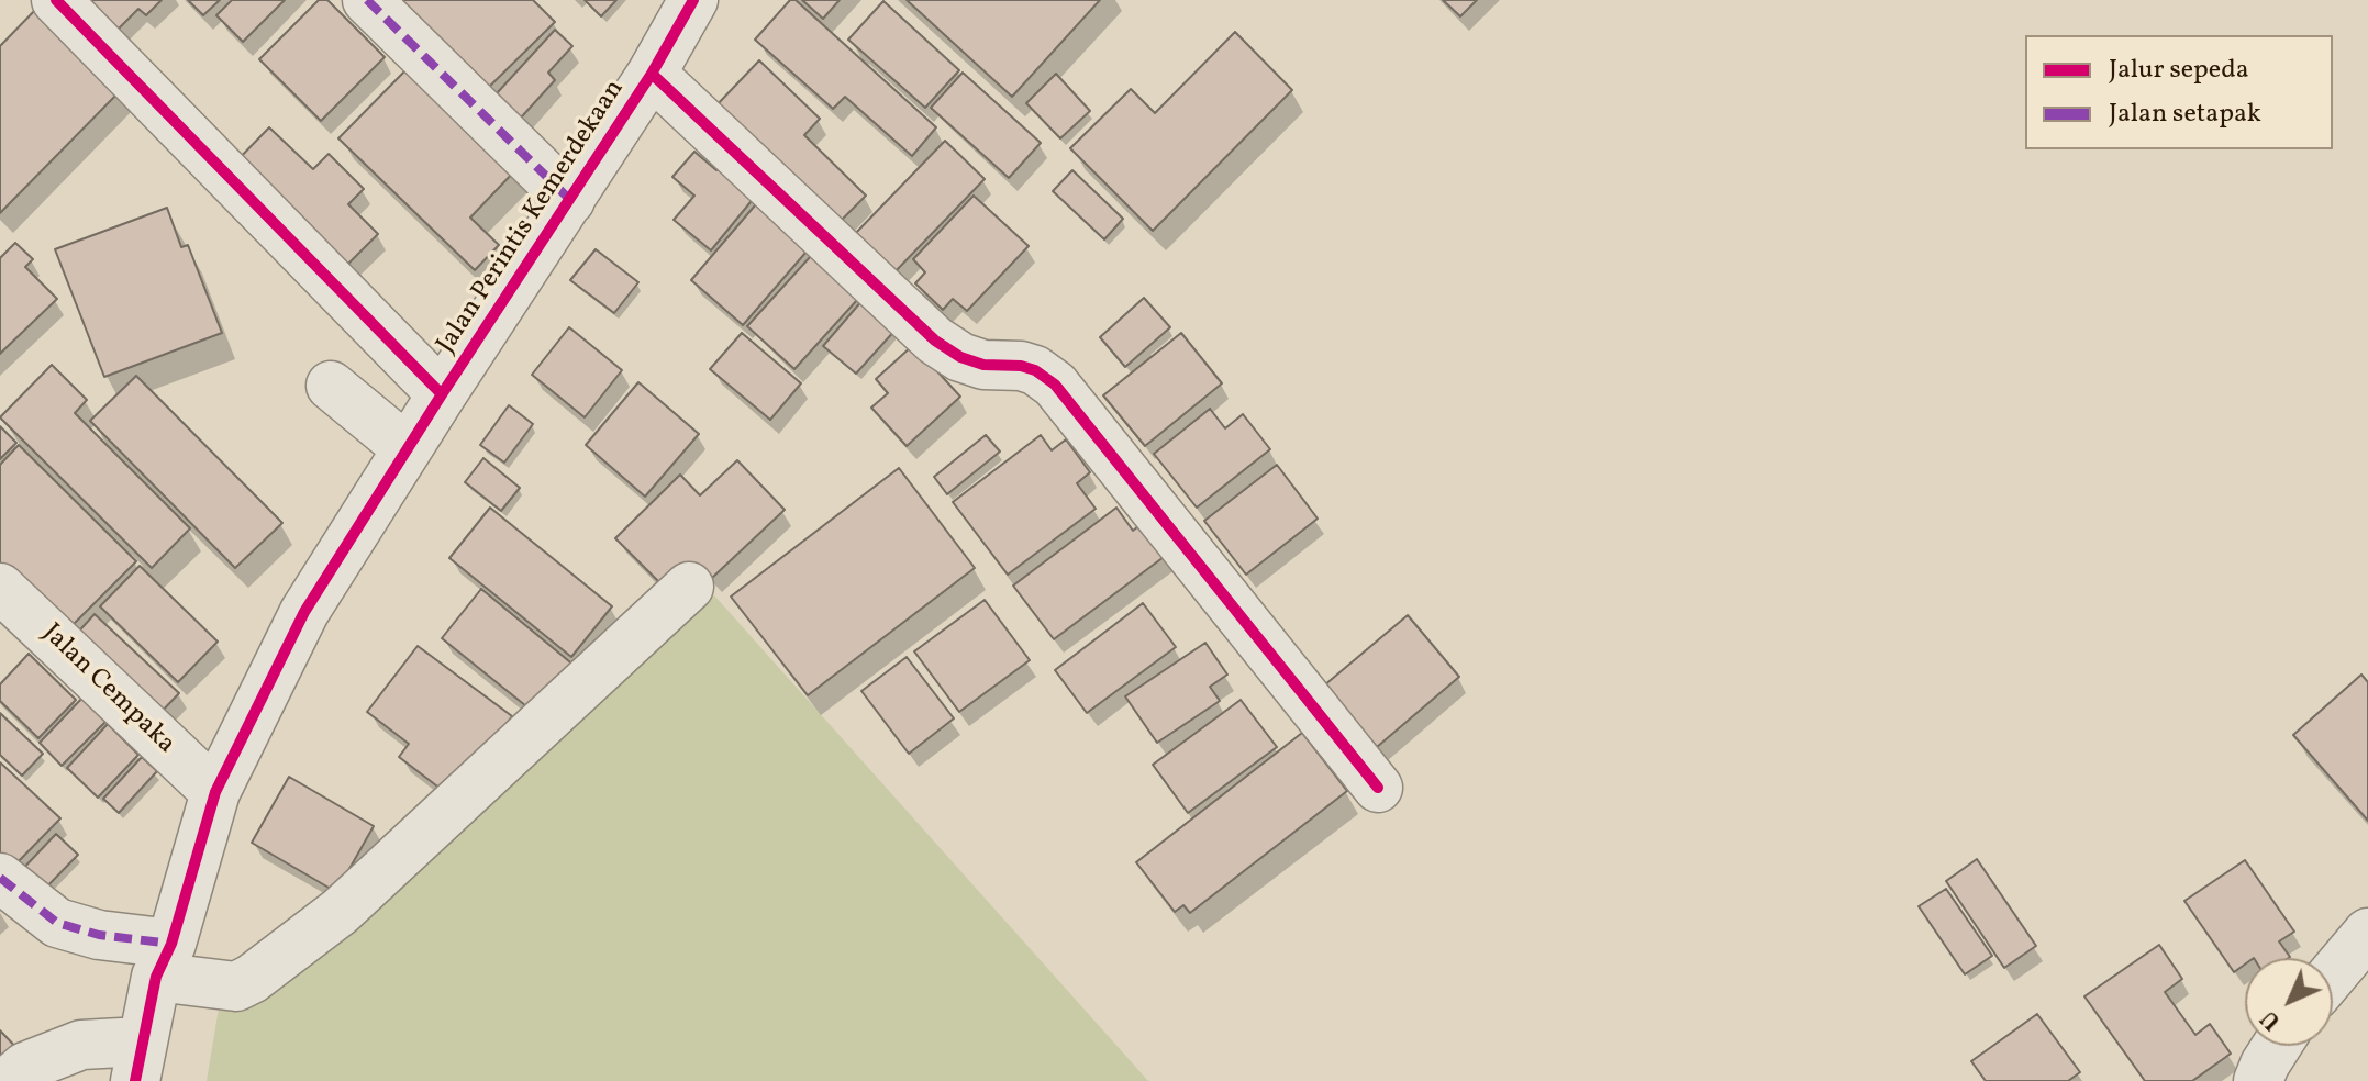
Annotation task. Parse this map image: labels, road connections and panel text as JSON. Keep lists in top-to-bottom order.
{
  "streets": {
    "street": ["Jalan Perintis Kemerdekaan", "Jalan Cempaka"]
  },
  "crossings": [
    ["Jalan Perintis Kemerdekaan", "Jalan Cempaka"]
  ],
  "legend": ["Jalur sepeda", "Jalan setapak"],
  "north": "bottom left"
}
